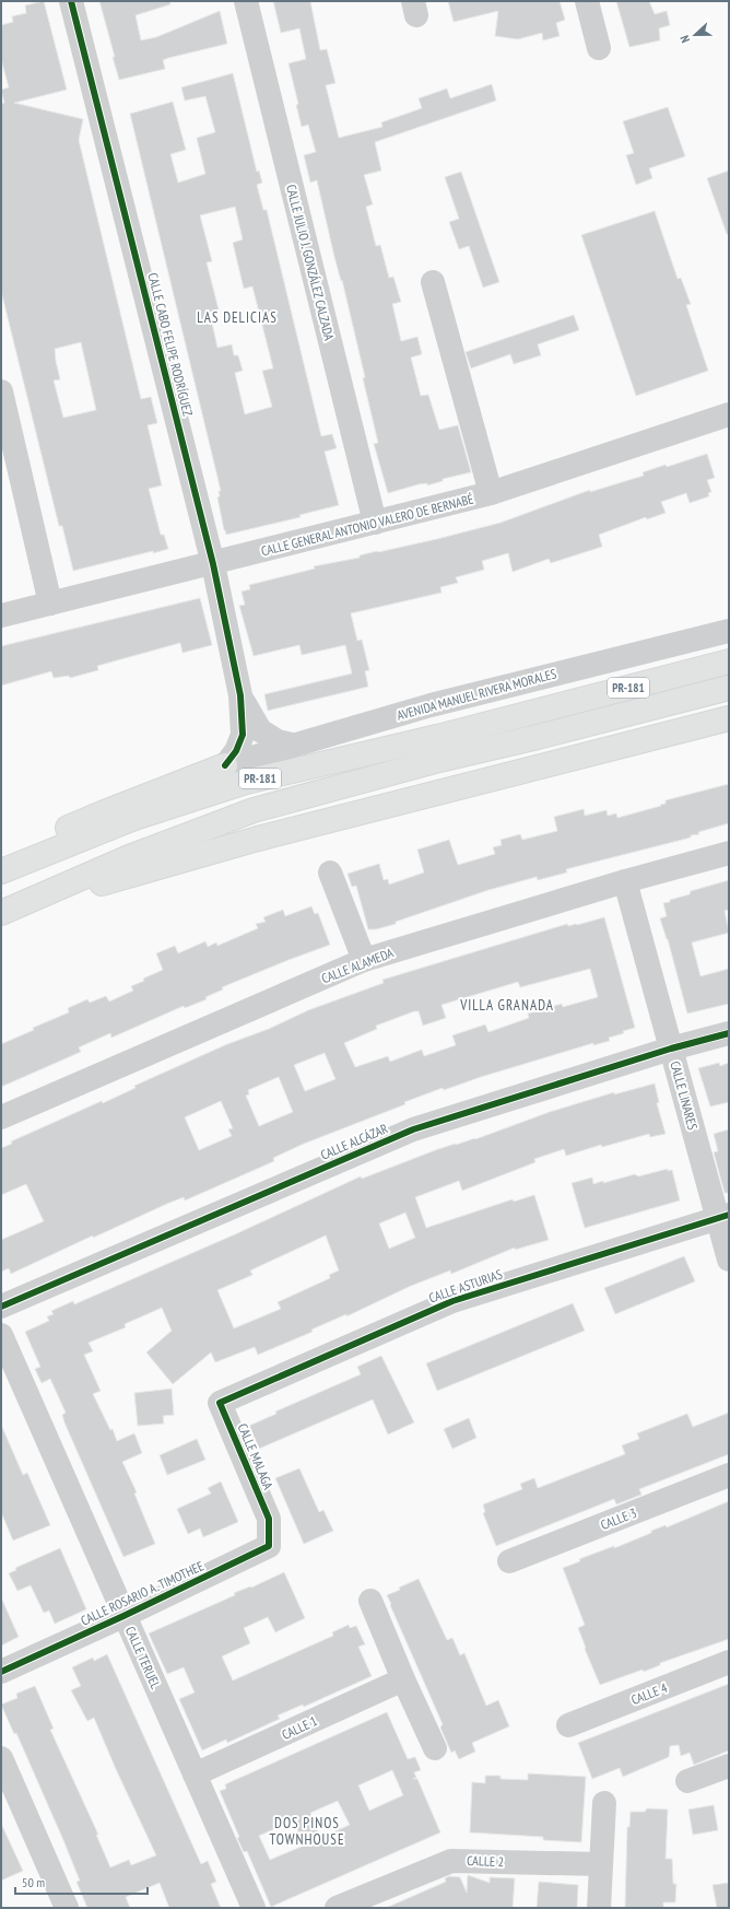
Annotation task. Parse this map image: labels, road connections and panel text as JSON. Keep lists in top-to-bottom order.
{
  "streets": {
    "highway": ["PR-181"],
    "street": [
      "CALLE JULIO J. GONZÁLEZ CALZADA",
      "CALLE CABO FELIPE RODRÍGUEZ",
      "CALLE GENERAL ANTONIO VALERO DE BERNABÉ",
      "AVENIDA MANUEL RIVERA MORALES",
      "CALLE ALAMEDA",
      "CALLE LINARES",
      "CALLE ALCÁZAR",
      "CALLE ASTURIAS",
      "CALLE MALAGA",
      "CALLE 3",
      "CALLE ROSARIO A. TIMOTHEE",
      "CALLE TERUEL",
      "CALLE 4",
      "CALLE 1",
      "CALLE 2"
    ]
  },
  "crossings": [
    ["CALLE JULIO J. GONZÁLEZ CALZADA", "CALLE GENERAL ANTONIO VALERO DE BERNABÉ"],
    ["CALLE CABO FELIPE RODRÍGUEZ", "CALLE GENERAL ANTONIO VALERO DE BERNABÉ"],
    ["CALLE ALAMEDA", "CALLE LINARES"],
    ["CALLE LINARES", "CALLE ALCÁZAR"],
    ["CALLE LINARES", "CALLE ASTURIAS"],
    ["CALLE ASTURIAS", "CALLE MALAGA"],
    ["CALLE MALAGA", "CALLE ROSARIO A. TIMOTHEE"],
    ["CALLE ROSARIO A. TIMOTHEE", "CALLE TERUEL"],
    ["CALLE TERUEL", "CALLE 1"]
  ],
  "districts": ["LAS DELICIAS", "VILLA GRANADA", "DOS PINOS TOWNHOUSE"],
  "scale_bar": "50 m",
  "north": "left"
}
